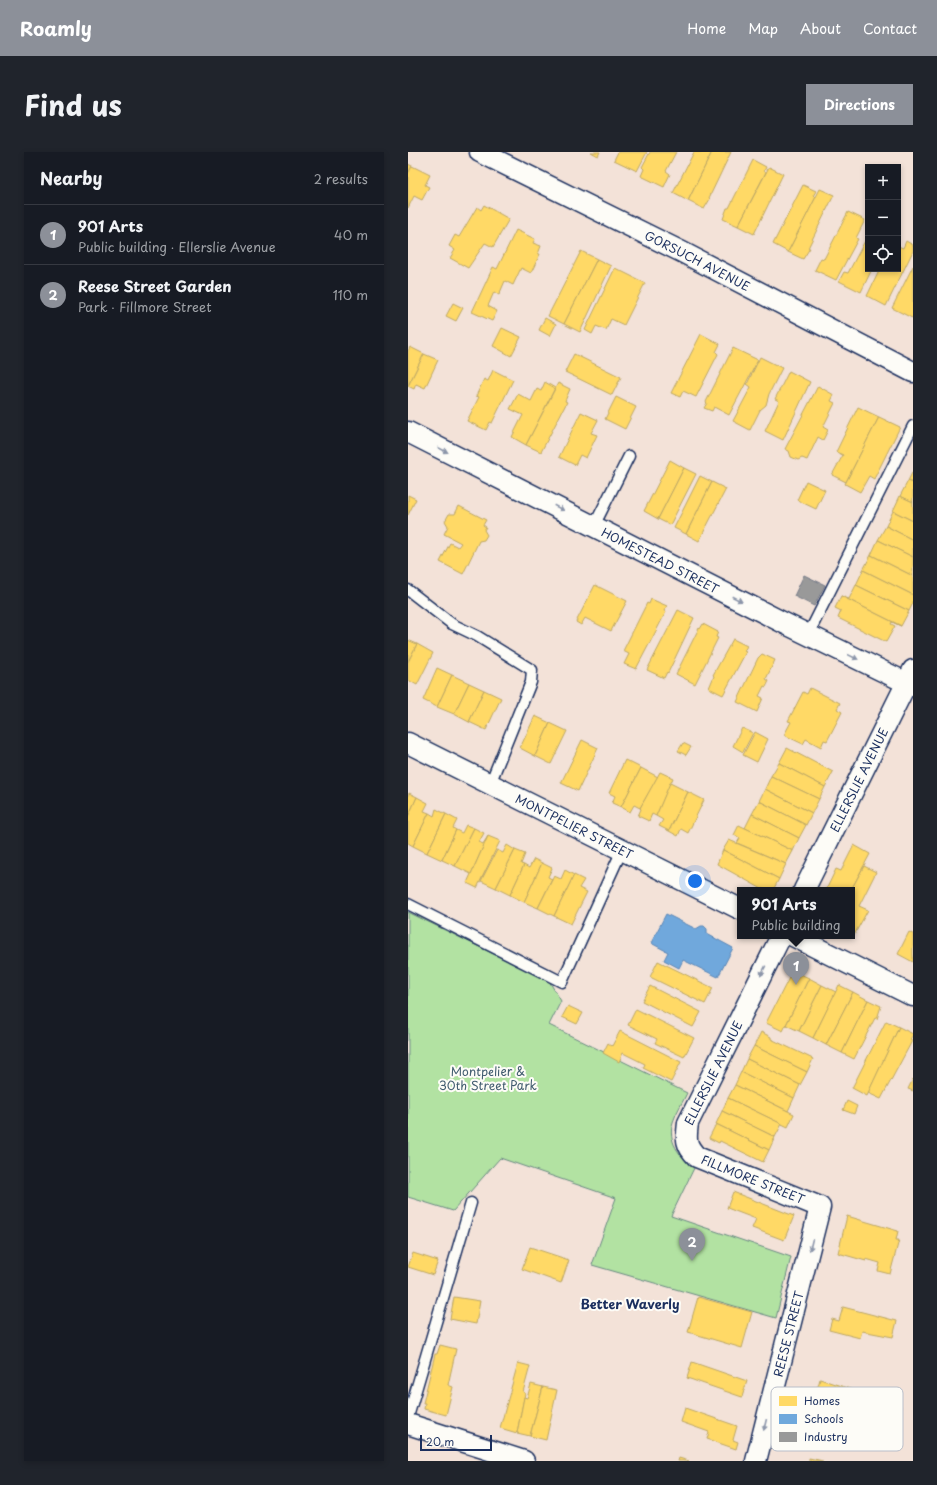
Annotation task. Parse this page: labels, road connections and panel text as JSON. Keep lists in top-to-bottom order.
{
  "streets": {
    "street": [
      "GORSUCH AVENUE",
      "HOMESTEAD STREET",
      "ELLERSLIE AVENUE",
      "MONTPELIER STREET",
      "FILLMORE STREET",
      "REESE STREET"
    ]
  },
  "crossings": [
    ["HOMESTEAD STREET", "ELLERSLIE AVENUE"],
    ["ELLERSLIE AVENUE", "FILLMORE STREET"],
    ["FILLMORE STREET", "REESE STREET"]
  ],
  "one_way": ["HOMESTEAD STREET", "ELLERSLIE AVENUE", "REESE STREET"],
  "districts": ["Better Waverly"],
  "parks": ["Montpelier & 30th Street Park"],
  "legend": ["Homes", "Schools", "Industry"],
  "scale_bar": "20 m",
  "page": {
    "header": "Roamly",
    "nav": [
      "Home",
      "Map",
      "About",
      "Contact"
    ],
    "title": "Find us",
    "buttons": "Directions",
    "heading": ["Nearby", "2 results"],
    "map_buttons": ["+", "−"],
    "list": [
      {
        "mark": "1",
        "name": "901 Arts",
        "note": "Public building · Ellerslie Avenue",
        "value": "40 m"
      },
      {
        "mark": "2",
        "name": "Reese Street Garden",
        "note": "Park · Fillmore Street",
        "value": "110 m"
      }
    ],
    "popup": ["901 Arts", "Public building"],
    "pins": ["1", "2"],
    "scale": "20 m"
  }
}
